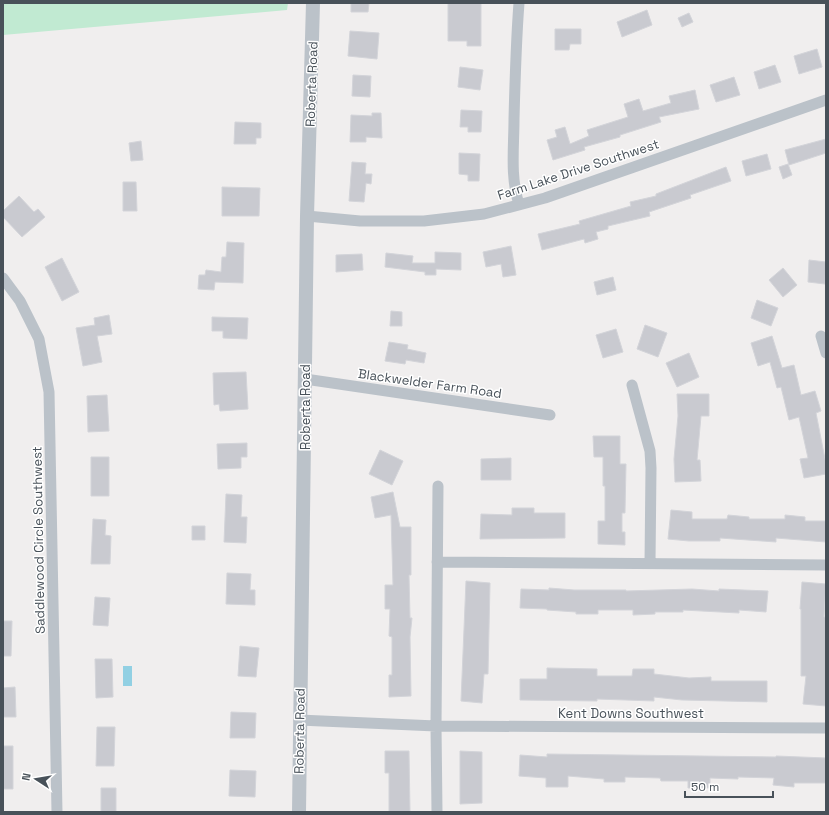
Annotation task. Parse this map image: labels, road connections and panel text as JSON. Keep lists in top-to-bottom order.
{
  "streets": {
    "street": [
      "Roberta Road",
      "Farm Lake Drive Southwest",
      "Blackwelder Farm Road",
      "Saddlewood Circle Southwest",
      "Kent Downs Southwest"
    ]
  },
  "crossings": [
    ["Roberta Road", "Farm Lake Drive Southwest"],
    ["Roberta Road", "Blackwelder Farm Road"],
    ["Roberta Road", "Kent Downs Southwest"]
  ],
  "scale_bar": "50 m",
  "north": "left"
}
